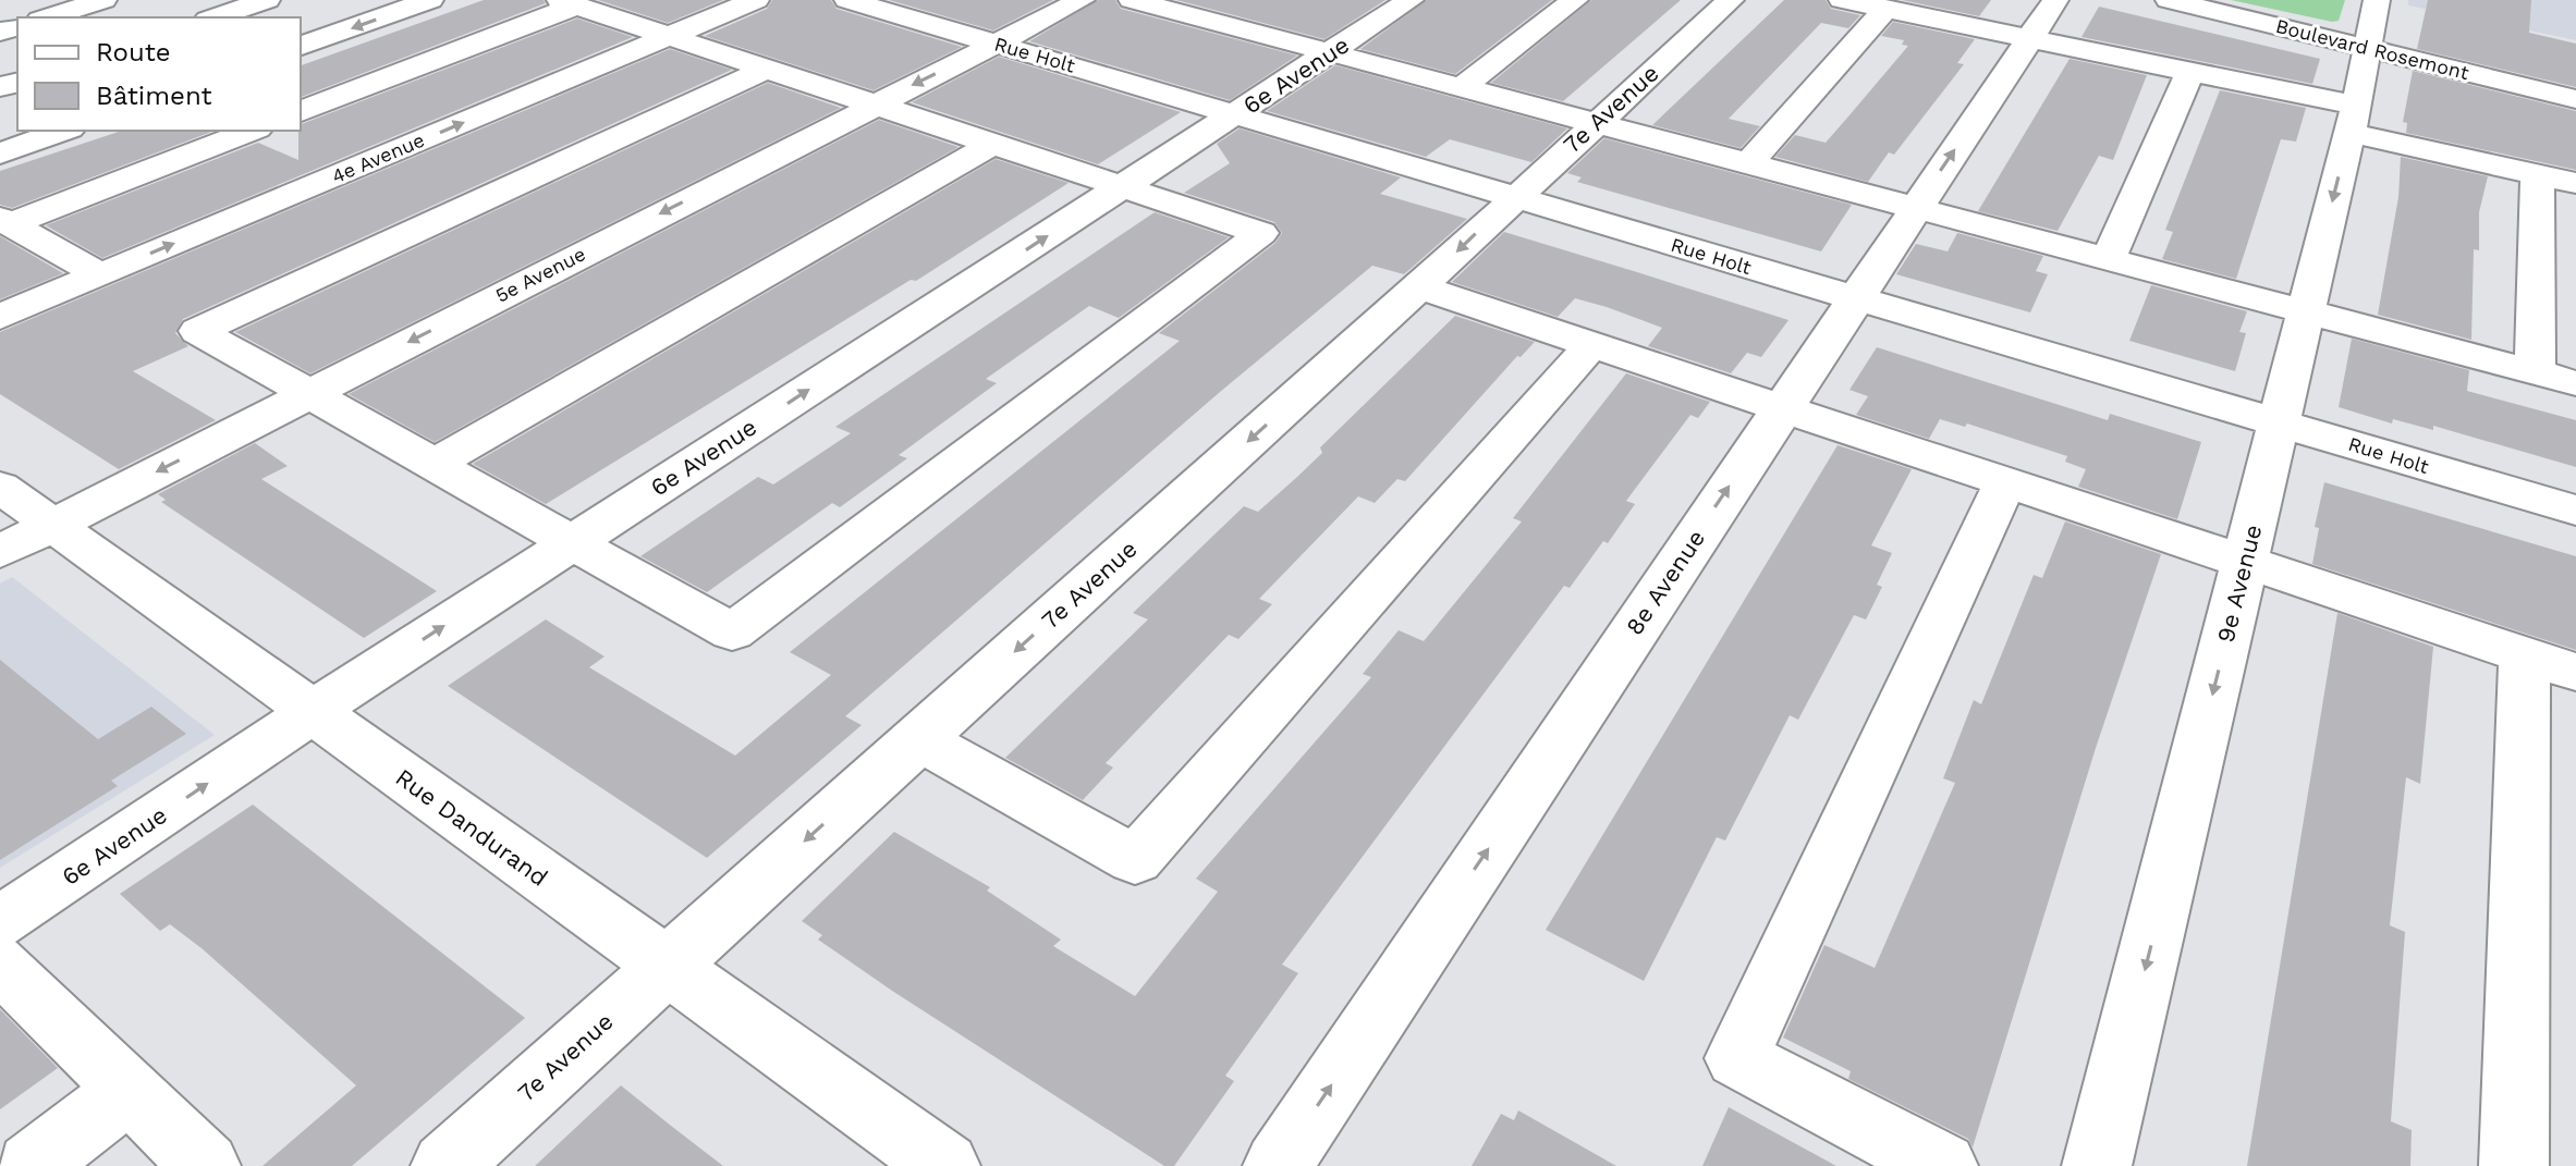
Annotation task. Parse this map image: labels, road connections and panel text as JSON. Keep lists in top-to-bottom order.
{
  "streets": {
    "street": [
      "Boulevard Rosemont",
      "Rue Holt",
      "6e Avenue",
      "7e Avenue",
      "4e Avenue",
      "5e Avenue",
      "8e Avenue",
      "9e Avenue",
      "Rue Dandurand"
    ]
  },
  "crossings": [
    ["Boulevard Rosemont", "9e Avenue"],
    ["Rue Holt", "6e Avenue"],
    ["Rue Holt", "7e Avenue"],
    ["Rue Holt", "5e Avenue"],
    ["Rue Holt", "8e Avenue"],
    ["Rue Holt", "9e Avenue"],
    ["6e Avenue", "Rue Dandurand"],
    ["7e Avenue", "Rue Dandurand"],
    ["5e Avenue", "Rue Dandurand"]
  ],
  "one_way": ["7e Avenue", "8e Avenue"],
  "legend": ["Route", "Bâtiment"]
}
